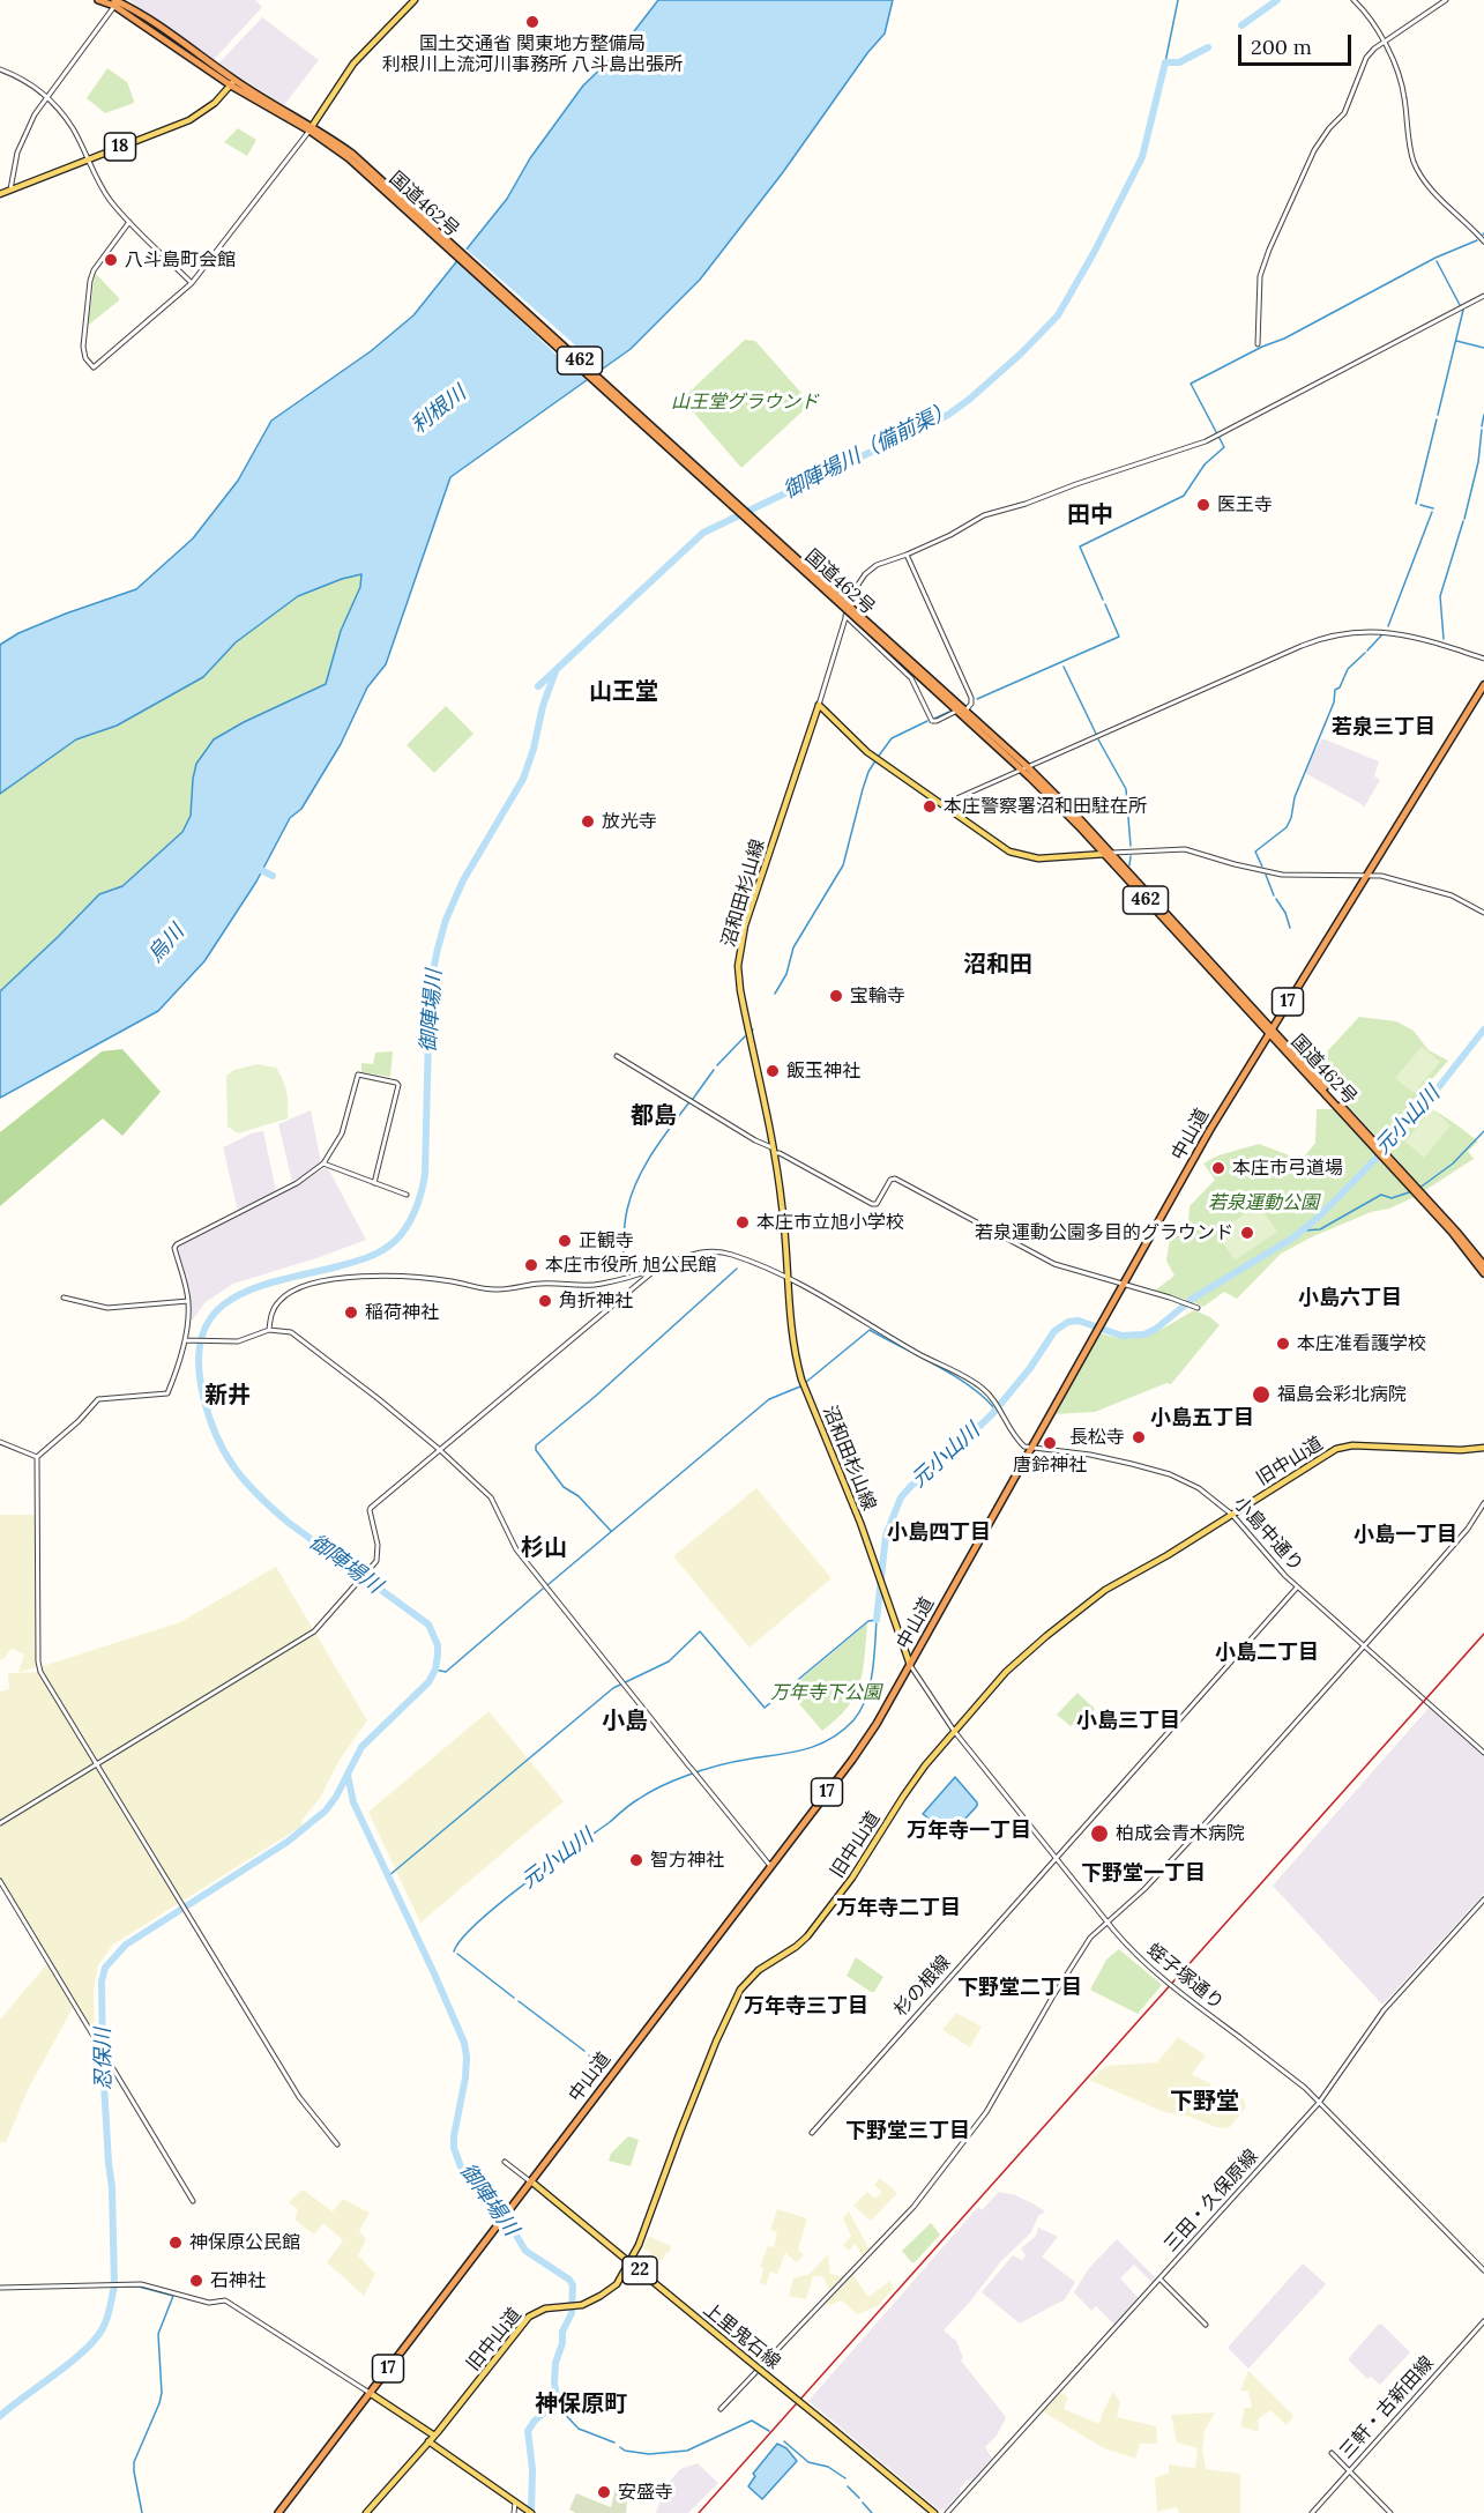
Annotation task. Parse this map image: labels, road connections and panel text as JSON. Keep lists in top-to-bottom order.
{
  "streets": {
    "highway": [
      "国道462号",
      "462",
      "17",
      "中山道"
    ],
    "main road": [
      "18",
      "沼和田杉山線",
      "旧中山道",
      "22",
      "上里鬼石線"
    ],
    "street": [
      "小島中通り",
      "蛭子塚通り",
      "杉の根線",
      "三田・久保原線",
      "三軒・古新田線"
    ]
  },
  "crossings": [
    ["18", "国道462号"],
    ["国道462号", "中山道"],
    ["沼和田杉山線", "中山道"],
    ["沼和田杉山線", "蛭子塚通り"],
    ["中山道", "小島中通り"],
    ["中山道", "蛭子塚通り"],
    ["中山道", "上里鬼石線"],
    ["旧中山道", "小島中通り"],
    ["旧中山道", "蛭子塚通り"],
    ["旧中山道", "上里鬼石線"],
    ["小島中通り", "蛭子塚通り"],
    ["小島中通り", "杉の根線"],
    ["蛭子塚通り", "杉の根線"],
    ["蛭子塚通り", "三田・久保原線"]
  ],
  "districts": [
    "田中",
    "山王堂",
    "若泉三丁目",
    "沼和田",
    "都島",
    "小島六丁目",
    "新井",
    "小島五丁目",
    "小島四丁目",
    "小島一丁目",
    "杉山",
    "小島二丁目",
    "小島",
    "小島三丁目",
    "万年寺一丁目",
    "下野堂一丁目",
    "万年寺二丁目",
    "下野堂二丁目",
    "万年寺三丁目",
    "下野堂",
    "下野堂三丁目",
    "神保原町"
  ],
  "water": [
    "利根川",
    "御陣場川（備前渠）",
    "烏川",
    "御陣場川",
    "元小山川",
    "忍保川"
  ],
  "parks": ["山王堂グラウンド", "若泉運動公園", "万年寺下公園"],
  "places": [
    "国土交通省 関東地方整備局 利根川上流河川事務所 八斗島出張所",
    "八斗島町会館",
    "医王寺",
    "本庄警察署沼和田駐在所",
    "放光寺",
    "宝輪寺",
    "飯玉神社",
    "本庄市弓道場",
    "本庄市立旭小学校",
    "若泉運動公園多目的グラウンド",
    "正観寺",
    "本庄市役所 旭公民館",
    "角折神社",
    "稲荷神社",
    "本庄准看護学校",
    "福島会彩北病院",
    "長松寺",
    "唐鈴神社",
    "柏成会青木病院",
    "智方神社",
    "神保原公民館",
    "石神社",
    "安盛寺"
  ],
  "scale_bar": "200 m"
}
